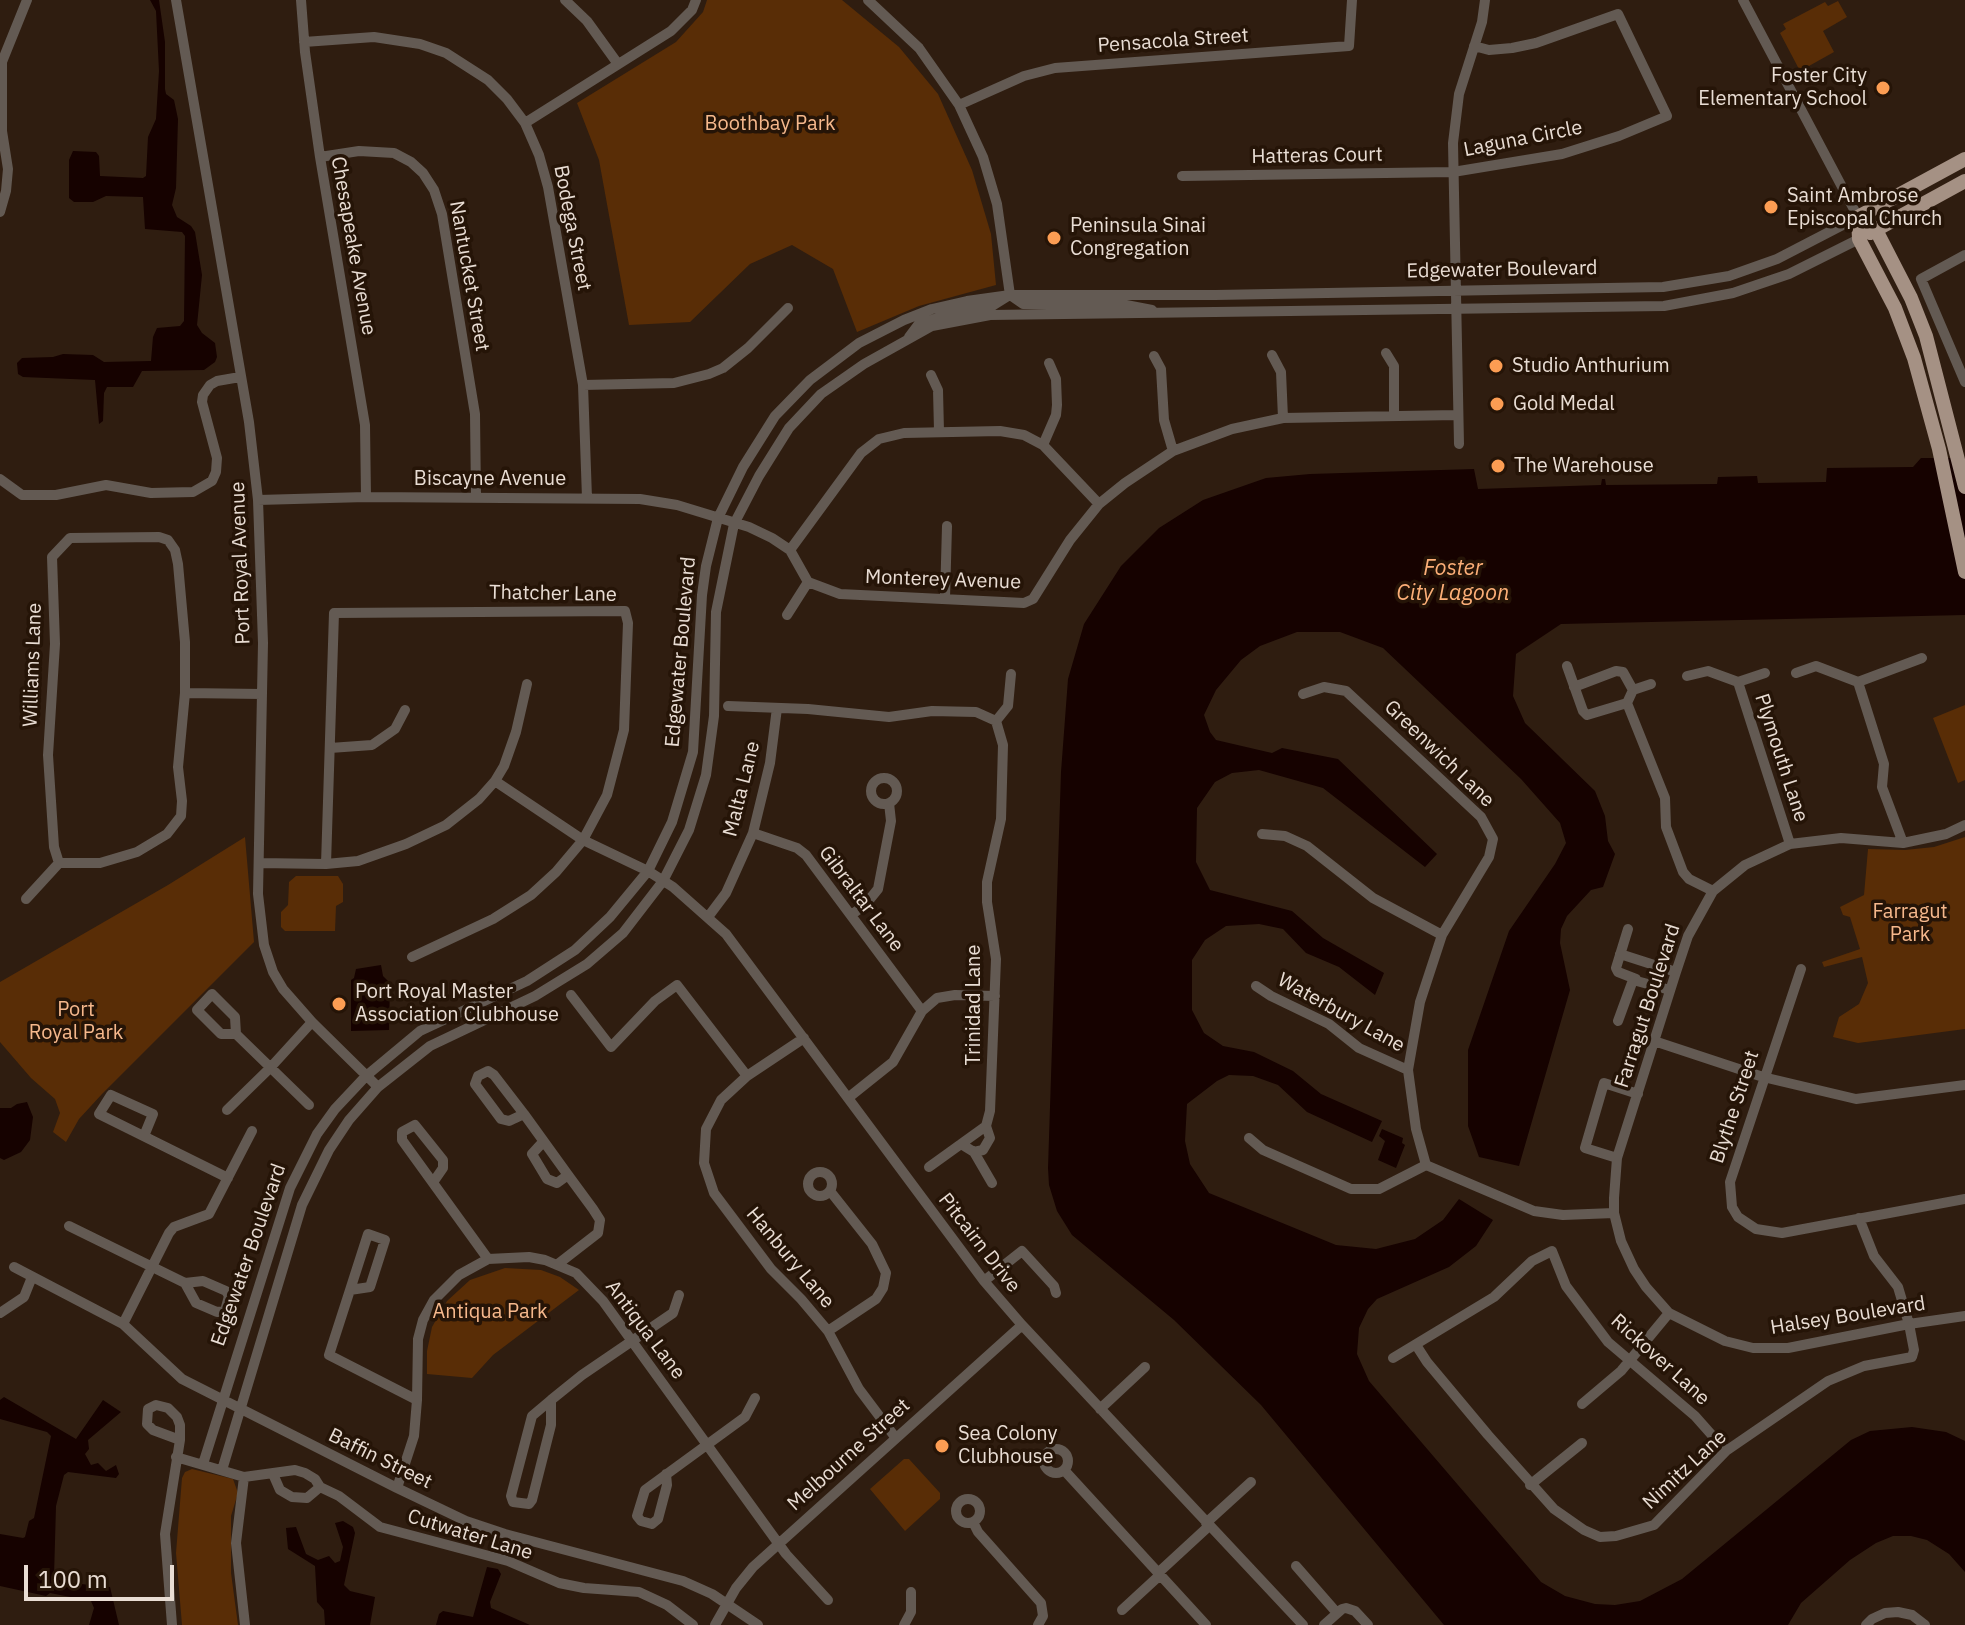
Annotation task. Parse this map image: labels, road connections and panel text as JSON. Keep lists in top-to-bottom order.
{
  "streets": {
    "main road": ["Edgewater Boulevard"],
    "street": [
      "Pensacola Street",
      "Laguna Circle",
      "Hatteras Court",
      "Bodega Street",
      "Chesapeake Avenue",
      "Nantucket Street",
      "Biscayne Avenue",
      "Port Royal Avenue",
      "Monterey Avenue",
      "Thatcher Lane",
      "Williams Lane",
      "Greenwich Lane",
      "Plymouth Lane",
      "Malta Lane",
      "Gibraltar Lane",
      "Trinidad Lane",
      "Farragut Boulevard",
      "Waterbury Lane",
      "Blythe Street",
      "Pitcairn Drive",
      "Hanbury Lane",
      "Halsey Boulevard",
      "Antiqua Lane",
      "Rickover Lane",
      "Melbourne Street",
      "Baffin Street",
      "Nimitz Lane",
      "Cutwater Lane"
    ]
  },
  "crossings": [
    ["Laguna Circle", "Hatteras Court"],
    ["Bodega Street", "Chesapeake Avenue"],
    ["Bodega Street", "Biscayne Avenue"],
    ["Chesapeake Avenue", "Nantucket Street"],
    ["Chesapeake Avenue", "Biscayne Avenue"],
    ["Edgewater Boulevard", "Biscayne Avenue"],
    ["Edgewater Boulevard", "Port Royal Avenue"],
    ["Edgewater Boulevard", "Pitcairn Drive"],
    ["Edgewater Boulevard", "Baffin Street"],
    ["Edgewater Boulevard", "Cutwater Lane"],
    ["Nantucket Street", "Biscayne Avenue"],
    ["Biscayne Avenue", "Port Royal Avenue"],
    ["Thatcher Lane", "Pitcairn Drive"],
    ["Greenwich Lane", "Waterbury Lane"],
    ["Plymouth Lane", "Farragut Boulevard"],
    ["Malta Lane", "Gibraltar Lane"],
    ["Malta Lane", "Pitcairn Drive"],
    ["Farragut Boulevard", "Halsey Boulevard"],
    ["Pitcairn Drive", "Hanbury Lane"],
    ["Pitcairn Drive", "Melbourne Street"],
    ["Hanbury Lane", "Melbourne Street"],
    ["Halsey Boulevard", "Nimitz Lane"],
    ["Antiqua Lane", "Melbourne Street"],
    ["Antiqua Lane", "Baffin Street"],
    ["Rickover Lane", "Nimitz Lane"],
    ["Melbourne Street", "Baffin Street"]
  ],
  "water": ["Foster City Lagoon"],
  "parks": [
    "Boothbay Park",
    "Farragut Park",
    "Port Royal Park",
    "Antiqua Park"
  ],
  "places": [
    "Foster City Elementary School",
    "Saint Ambrose Episcopal Church",
    "Peninsula Sinai Congregation",
    "Studio Anthurium",
    "Gold Medal",
    "The Warehouse",
    "Port Royal Master Association Clubhouse",
    "Sea Colony Clubhouse"
  ],
  "scale_bar": "100 m"
}
